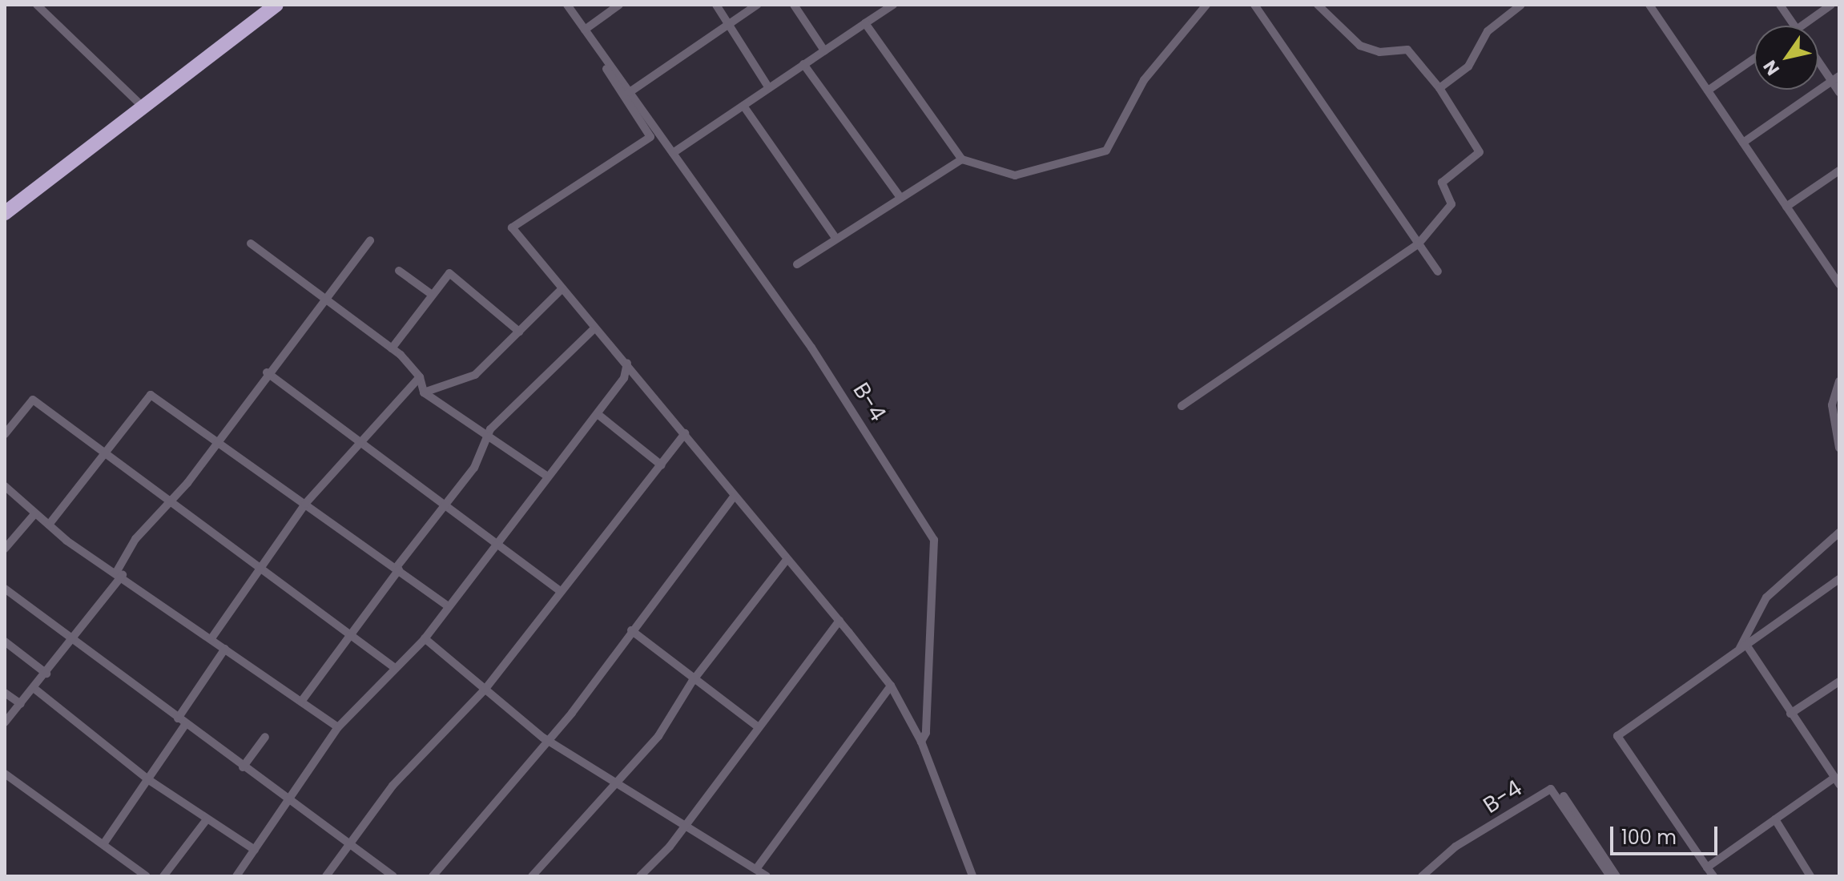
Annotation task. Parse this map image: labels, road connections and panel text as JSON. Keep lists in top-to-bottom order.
{
  "streets": {
    "street": ["B-4"]
  },
  "scale_bar": "100 m",
  "north": "bottom left"
}
